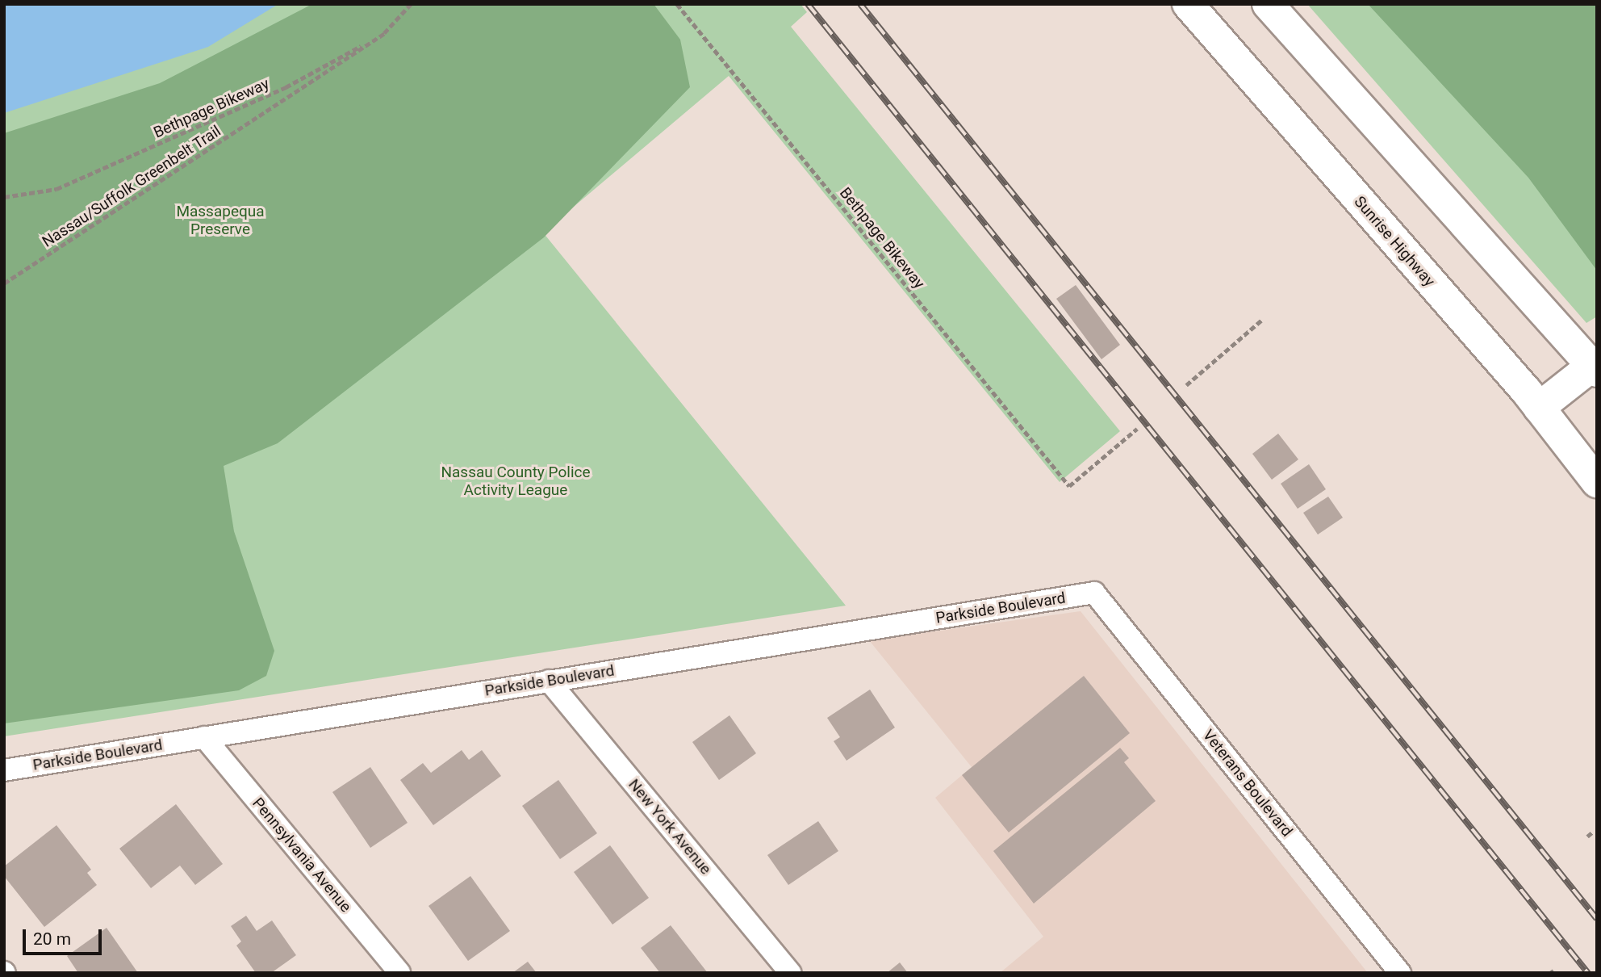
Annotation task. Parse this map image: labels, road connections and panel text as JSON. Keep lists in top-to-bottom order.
{
  "streets": {
    "highway": ["Sunrise Highway"],
    "street": [
      "Parkside Boulevard",
      "Veterans Boulevard",
      "New York Avenue",
      "Pennsylvania Avenue"
    ],
    "path": ["Bethpage Bikeway", "Nassau/Suffolk Greenbelt Trail"]
  },
  "crossings": [
    ["Bethpage Bikeway", "Nassau/Suffolk Greenbelt Trail"],
    ["Parkside Boulevard", "Veterans Boulevard"],
    ["Parkside Boulevard", "New York Avenue"],
    ["Parkside Boulevard", "Pennsylvania Avenue"]
  ],
  "parks": ["Massapequa Preserve", "Nassau County Police Activity League"],
  "scale_bar": "20 m"
}
